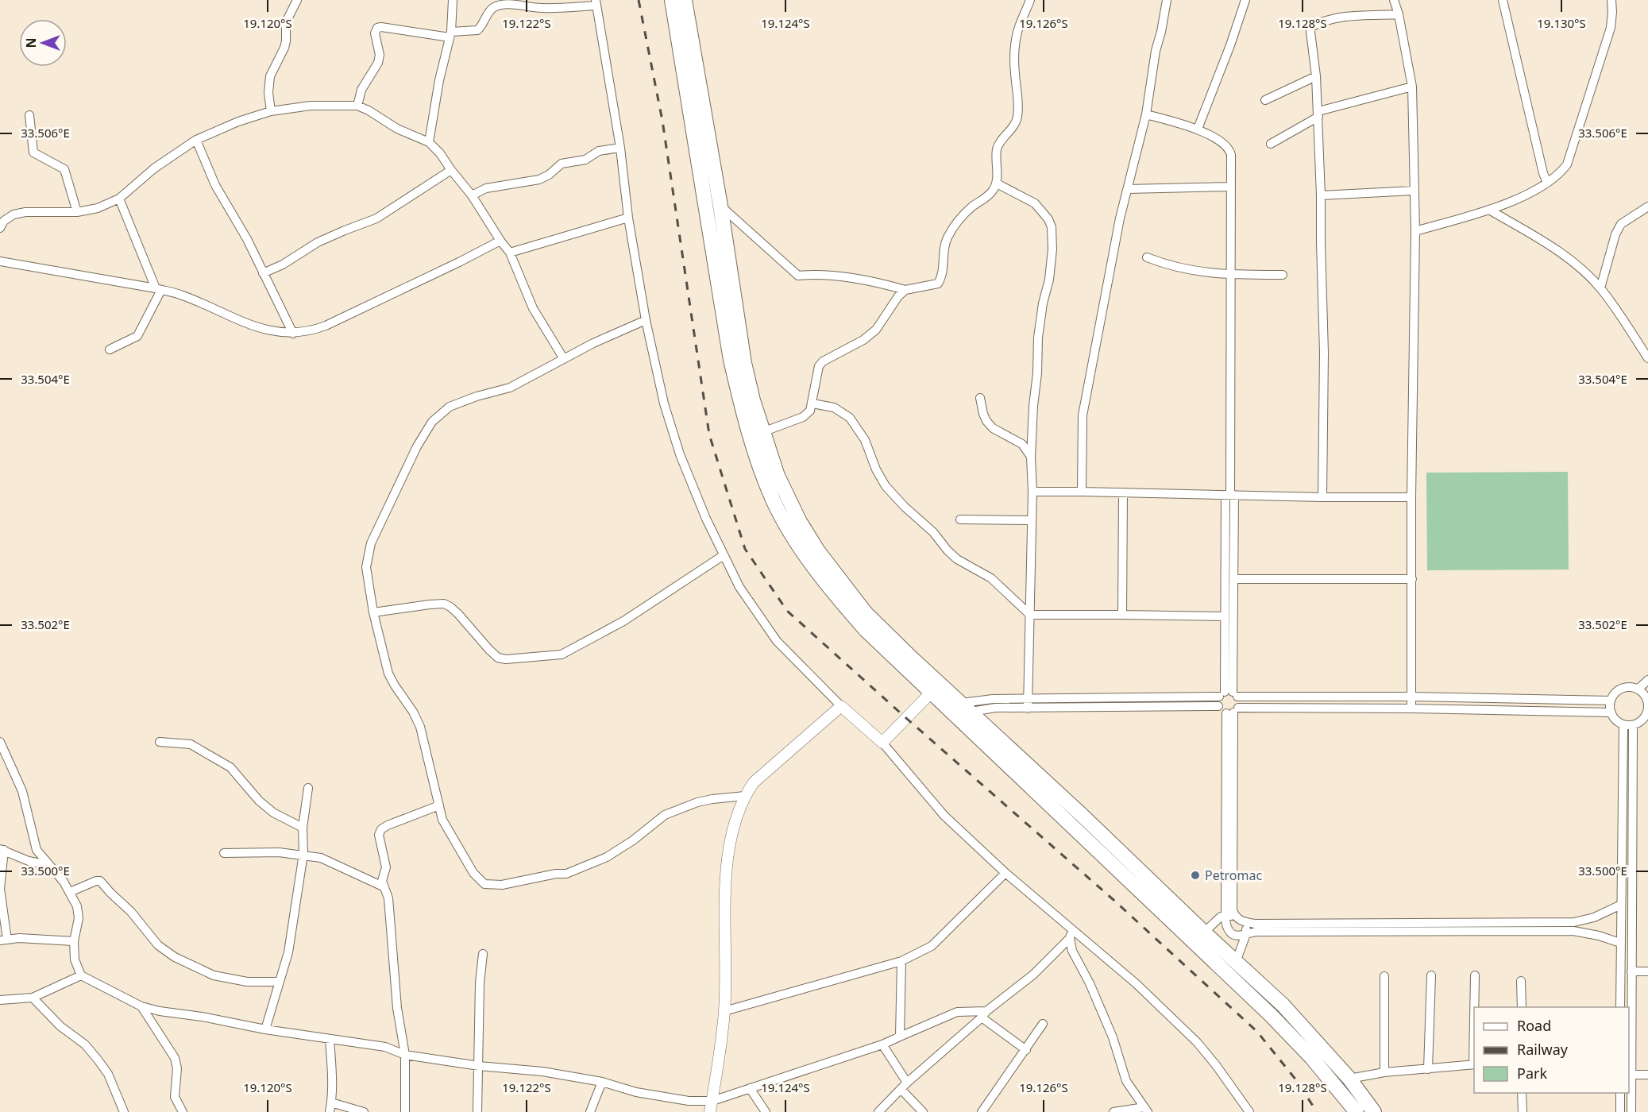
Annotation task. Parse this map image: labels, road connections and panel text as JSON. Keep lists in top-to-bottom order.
{
  "places": ["Petromac"],
  "legend": ["Road", "Railway", "Park"],
  "north": "left",
  "coordinates": [
    "19.120°S",
    "19.122°S",
    "19.124°S",
    "19.126°S",
    "19.128°S",
    "19.130°S",
    "33.506°E",
    "33.504°E",
    "33.502°E",
    "33.500°E"
  ]
}
